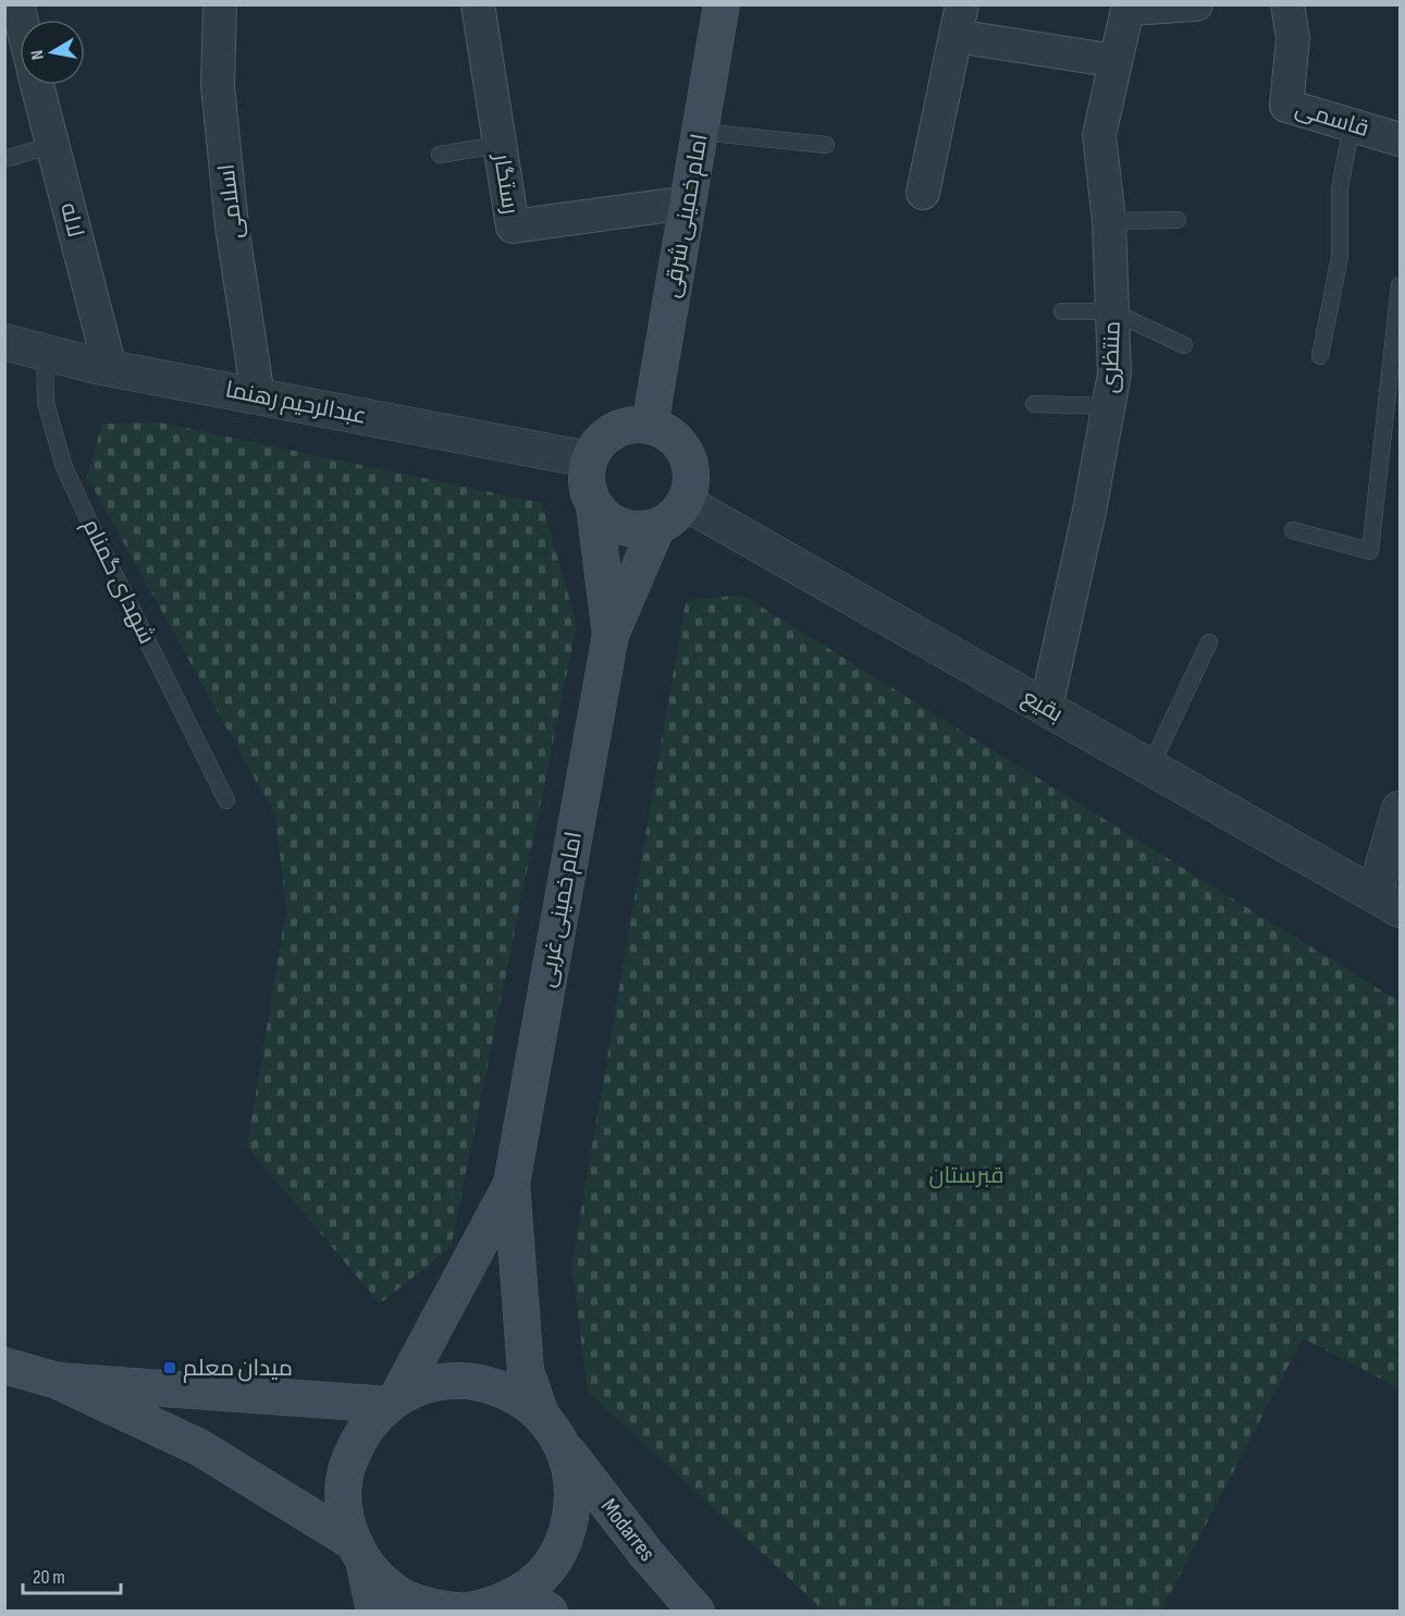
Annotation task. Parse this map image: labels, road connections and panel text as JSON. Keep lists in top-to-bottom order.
{
  "streets": {
    "main road": ["امام خمینی شرقی", "امام خمینی غربی", "Modarres"],
    "street": [
      "قاسمی",
      "رستگار",
      "اسلامی",
      "لاله",
      "منتظری",
      "عبدالرحیم رهنما",
      "بقیع"
    ],
    "lane": ["شهدای گمنام"]
  },
  "crossings": [
    ["رستگار", "امام خمینی شرقی"],
    ["اسلامی", "عبدالرحیم رهنما"],
    ["امام خمینی شرقی", "عبدالرحیم رهنما"],
    ["امام خمینی شرقی", "بقیع"],
    ["امام خمینی شرقی", "امام خمینی غربی"],
    ["لاله", "عبدالرحیم رهنما"],
    ["منتظری", "بقیع"],
    ["عبدالرحیم رهنما", "شهدای گمنام"],
    ["عبدالرحیم رهنما", "بقیع"],
    ["عبدالرحیم رهنما", "امام خمینی غربی"],
    ["بقیع", "امام خمینی غربی"],
    ["امام خمینی غربی", "Modarres"]
  ],
  "parks": ["قبرستان"],
  "places": {
    "transit": ["میدان معلم"]
  },
  "scale_bar": "20 m",
  "north": "left"
}
